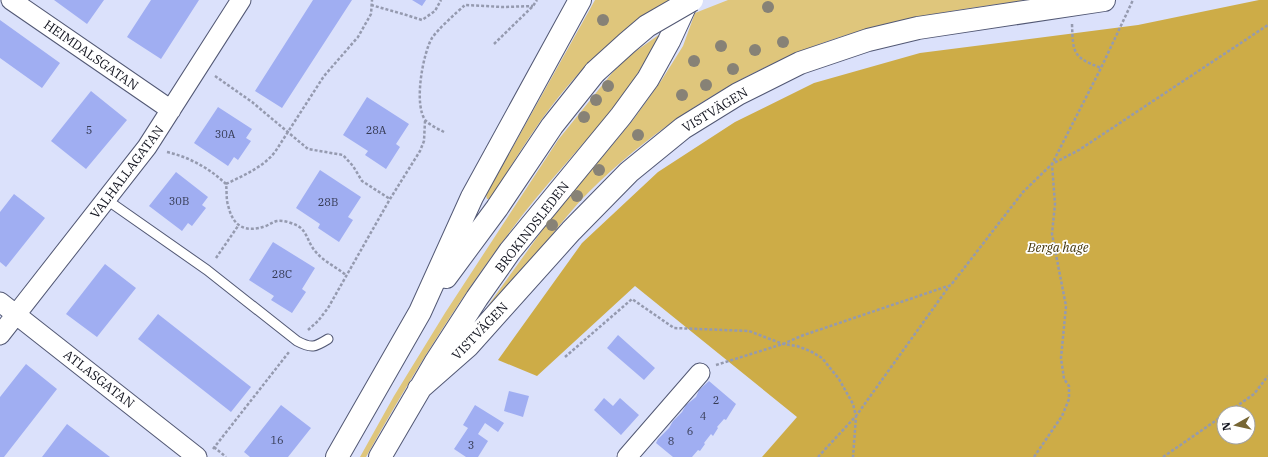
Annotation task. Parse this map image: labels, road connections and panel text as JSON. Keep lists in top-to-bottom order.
{
  "streets": {
    "main road": ["VISTVÄGEN", "BROKINDSLEDEN"],
    "street": ["HEIMDALSGATAN", "VALHALLAGATAN", "ATLASGATAN"]
  },
  "crossings": [
    ["HEIMDALSGATAN", "VALHALLAGATAN"],
    ["VISTVÄGEN", "BROKINDSLEDEN"],
    ["VALHALLAGATAN", "ATLASGATAN"]
  ],
  "parks": ["Berga hage"],
  "house_numbers": [
    "5",
    "28A",
    "30A",
    "30B",
    "28B",
    "28C",
    "2",
    "4",
    "6",
    "16",
    "8",
    "3"
  ],
  "north": "left"
}
